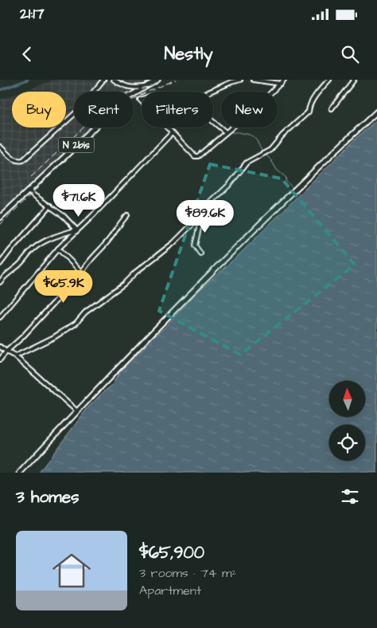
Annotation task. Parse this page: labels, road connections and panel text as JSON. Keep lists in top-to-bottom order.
{
  "streets": {
    "main road": ["N 2bis"]
  },
  "north": "top",
  "page": {
    "status": "21:17",
    "header": "Nestly",
    "chip": [
      "Buy",
      "Rent",
      "Filters",
      "New"
    ],
    "price": ["$71.6K", "$89.6K", "$65.9K"],
    "heading": "3 homes",
    "list": [
      {
        "name": "$65,900",
        "note": "3 rooms · 74 m² · Apartment"
      }
    ]
  }
}
